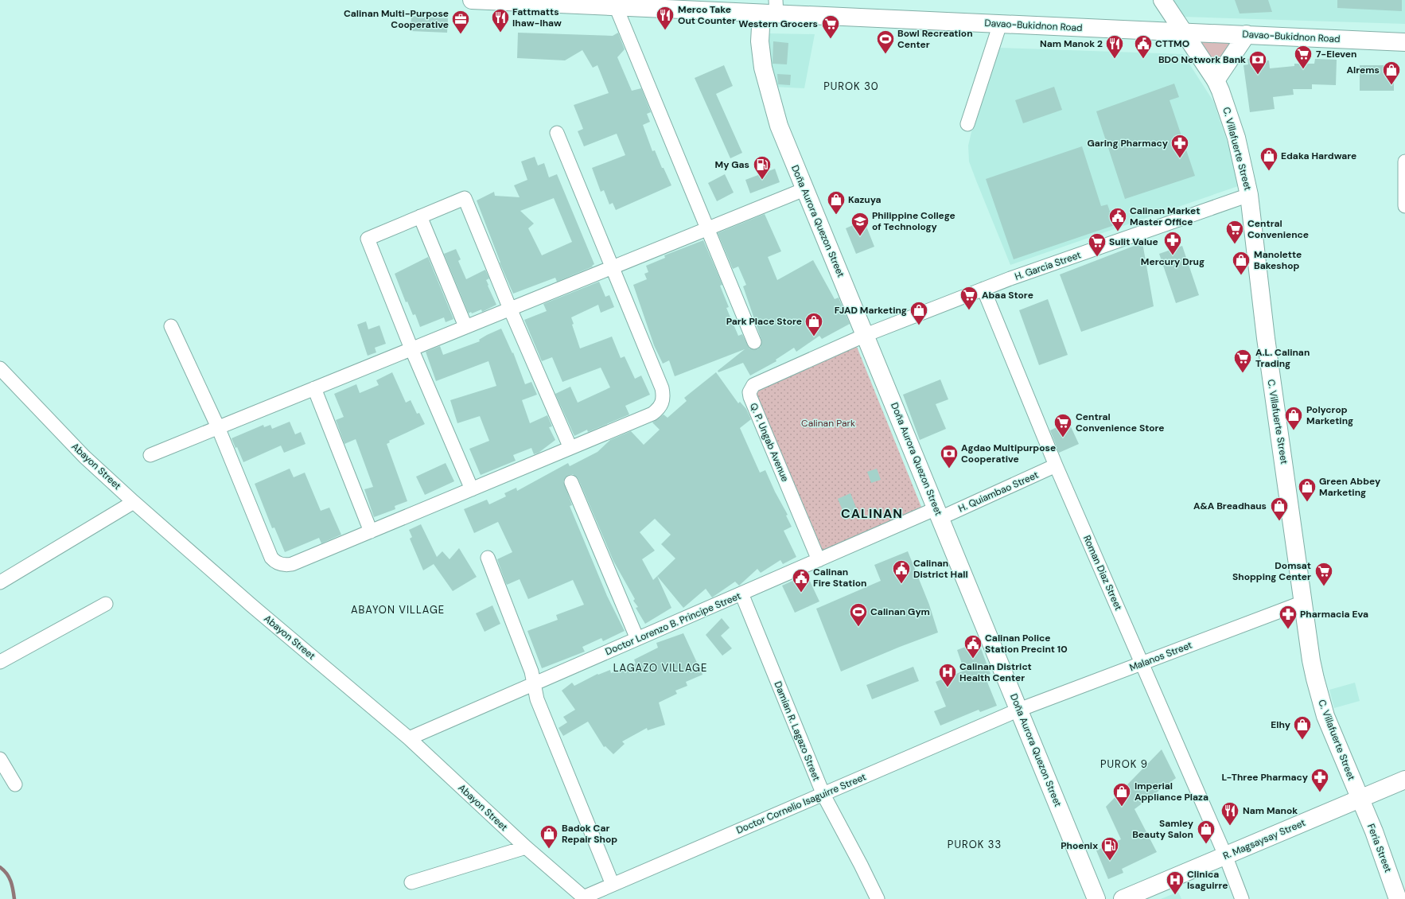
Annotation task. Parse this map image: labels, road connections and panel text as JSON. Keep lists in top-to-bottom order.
{
  "streets": {
    "main road": [
      "Davao-Bukidnon Road",
      "C. Villafuerte Street",
      "Doña Aurora Quezon Street",
      "R. Magsaysay Street",
      "Feria Street"
    ],
    "street": [
      "H. Garcia Street",
      "Q. P. Ungab Avenue",
      "Abayon Street",
      "H. Quiambao Street",
      "Roman Diaz Street",
      "Doctor Lorenzo B. Principe Street",
      "Malanos Street",
      "Damian R. Lagazo Street",
      "Doctor Cornelio Isaguirre Street"
    ]
  },
  "crossings": [
    ["Davao-Bukidnon Road", "C. Villafuerte Street"],
    ["Davao-Bukidnon Road", "Doña Aurora Quezon Street"],
    ["C. Villafuerte Street", "H. Garcia Street"],
    ["C. Villafuerte Street", "Malanos Street"],
    ["C. Villafuerte Street", "R. Magsaysay Street"],
    ["C. Villafuerte Street", "Feria Street"],
    ["Doña Aurora Quezon Street", "H. Garcia Street"],
    ["Doña Aurora Quezon Street", "Q. P. Ungab Avenue"],
    ["Doña Aurora Quezon Street", "H. Quiambao Street"],
    ["Doña Aurora Quezon Street", "Doctor Lorenzo B. Principe Street"],
    ["Doña Aurora Quezon Street", "Malanos Street"],
    ["Doña Aurora Quezon Street", "Doctor Cornelio Isaguirre Street"],
    ["H. Garcia Street", "Q. P. Ungab Avenue"],
    ["H. Garcia Street", "Roman Diaz Street"],
    ["Q. P. Ungab Avenue", "Doctor Lorenzo B. Principe Street"],
    ["Abayon Street", "Doctor Lorenzo B. Principe Street"],
    ["Abayon Street", "Doctor Cornelio Isaguirre Street"],
    ["H. Quiambao Street", "Roman Diaz Street"],
    ["H. Quiambao Street", "Doctor Lorenzo B. Principe Street"],
    ["Roman Diaz Street", "Malanos Street"],
    ["Roman Diaz Street", "R. Magsaysay Street"],
    ["Doctor Lorenzo B. Principe Street", "Damian R. Lagazo Street"],
    ["Malanos Street", "Doctor Cornelio Isaguirre Street"],
    ["Damian R. Lagazo Street", "Doctor Cornelio Isaguirre Street"],
    ["R. Magsaysay Street", "Feria Street"]
  ],
  "districts": [
    "PUROK 30",
    "CALINAN",
    "ABAYON VILLAGE",
    "LAGAZO VILLAGE",
    "PUROK 9",
    "PUROK 33"
  ],
  "parks": ["Calinan Park"],
  "places": {
    "restaurant": [
      "Merco Take Out Counter",
      "Fattmatts Ihaw-Ihaw",
      "Nam Manok 2",
      "Nam Manok"
    ],
    "office": ["Calinan Multi-Purpose Cooperative"],
    "supermarket": [
      "Western Grocers",
      "7-Eleven",
      "Central Convenience",
      "Sulit Value",
      "Abaa Store",
      "A.L. Calinan Trading",
      "Central Convenience Store",
      "Domsat Shopping Center"
    ],
    "sports": ["Bowl Recreation Center", "Calinan Gym"],
    "public building": [
      "CTTMO",
      "Calinan Market Master Office",
      "Calinan District Hall",
      "Calinan Fire Station",
      "Calinan Police Station Precint 10"
    ],
    "bank": ["BDO Network Bank", "Agdao Multipurpose Cooperative"],
    "shop": [
      "Alrems",
      "Edaka Hardware",
      "Kazuya",
      "Manolette Bakeshop",
      "FJAD Marketing",
      "Park Place Store",
      "Polycrop Marketing",
      "Green Abbey Marketing",
      "A&A Breadhaus",
      "Elhy",
      "Imperial Appliance Plaza",
      "Samley Beauty Salon",
      "Badok Car Repair Shop"
    ],
    "pharmacy": [
      "Garing Pharmacy",
      "Mercury Drug",
      "Pharmacia Eva",
      "L-Three Pharmacy"
    ],
    "fuel station": ["My Gas", "Phoenix"],
    "school or university": ["Philippine College of Technology"],
    "hospital": ["Calinan District Health Center", "Clinica Isaguirre"]
  }
}
